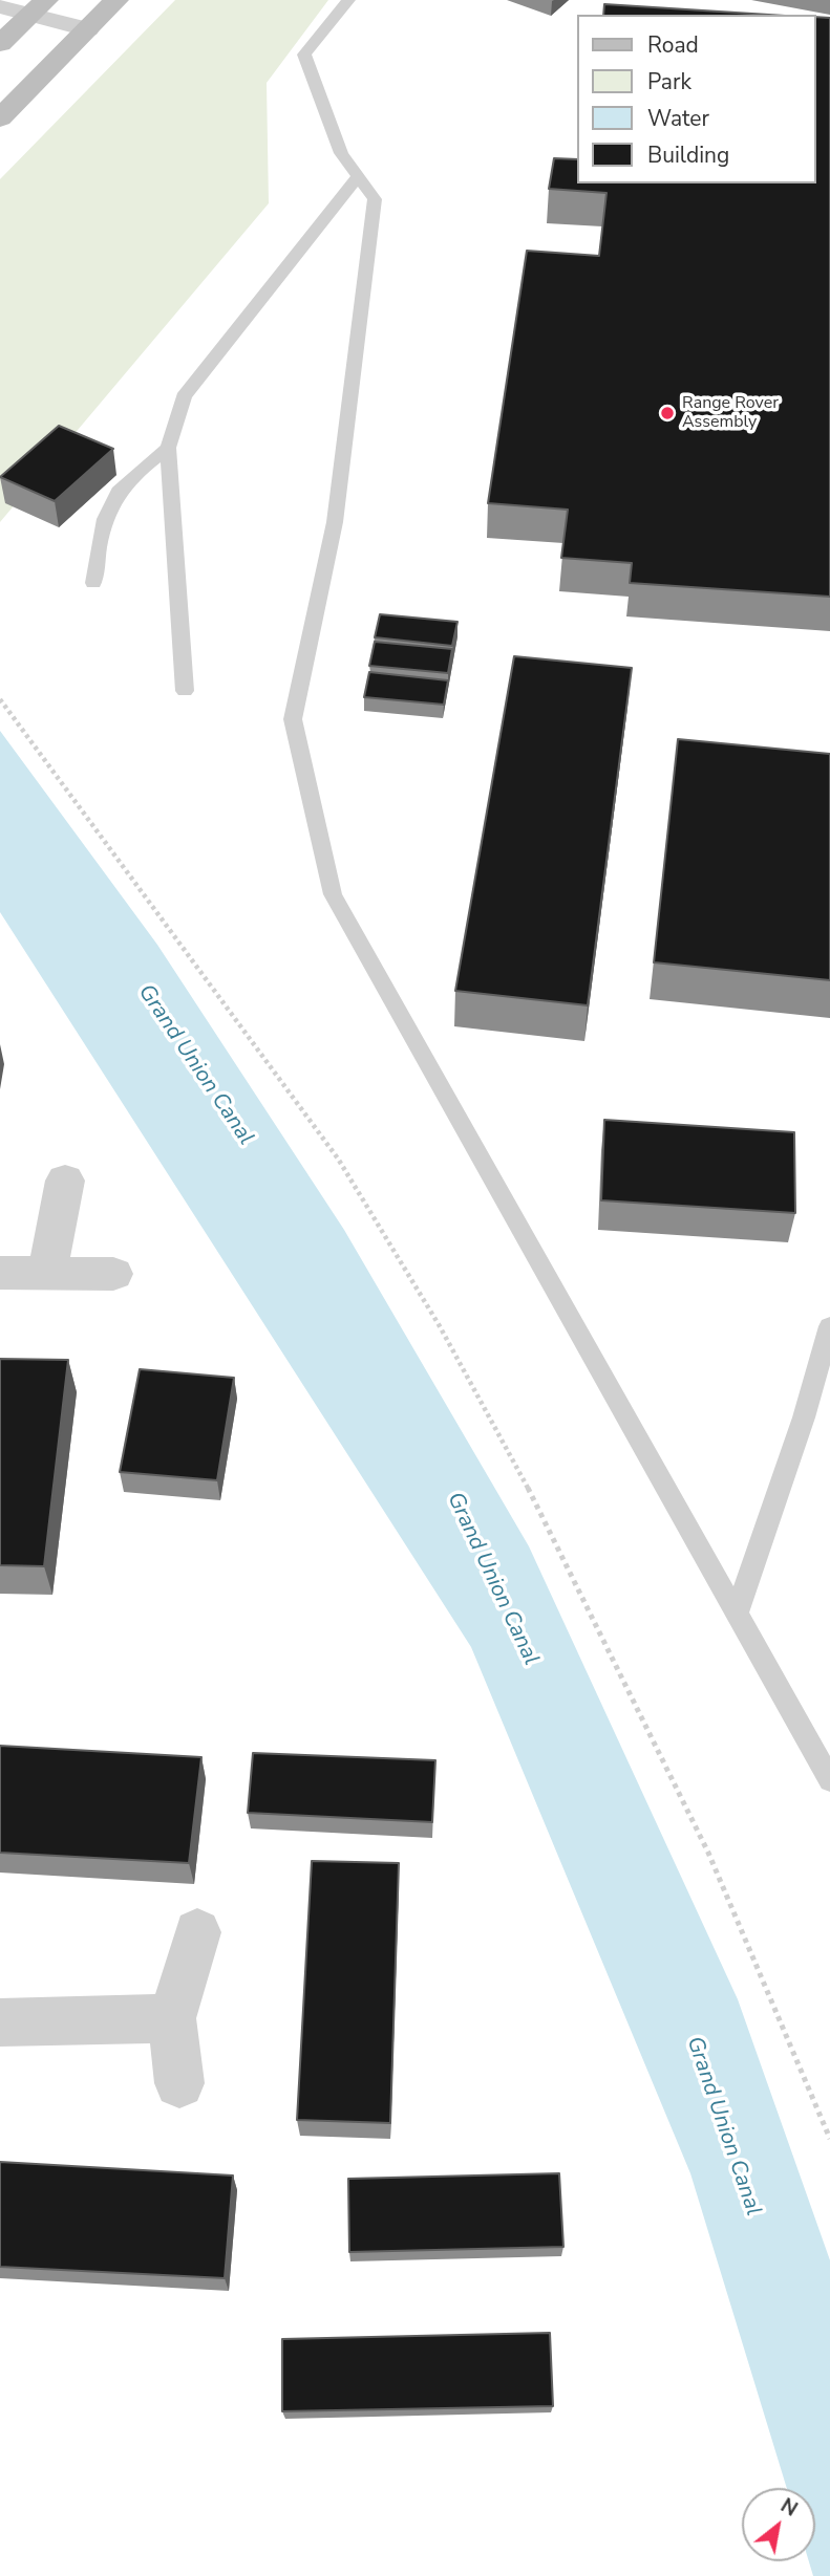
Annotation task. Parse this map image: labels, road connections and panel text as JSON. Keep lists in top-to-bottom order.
{
  "water": ["Grand Union Canal"],
  "places": ["Range Rover Assembly"],
  "legend": [
    "Road",
    "Park",
    "Water",
    "Building"
  ],
  "north": "top right"
}
